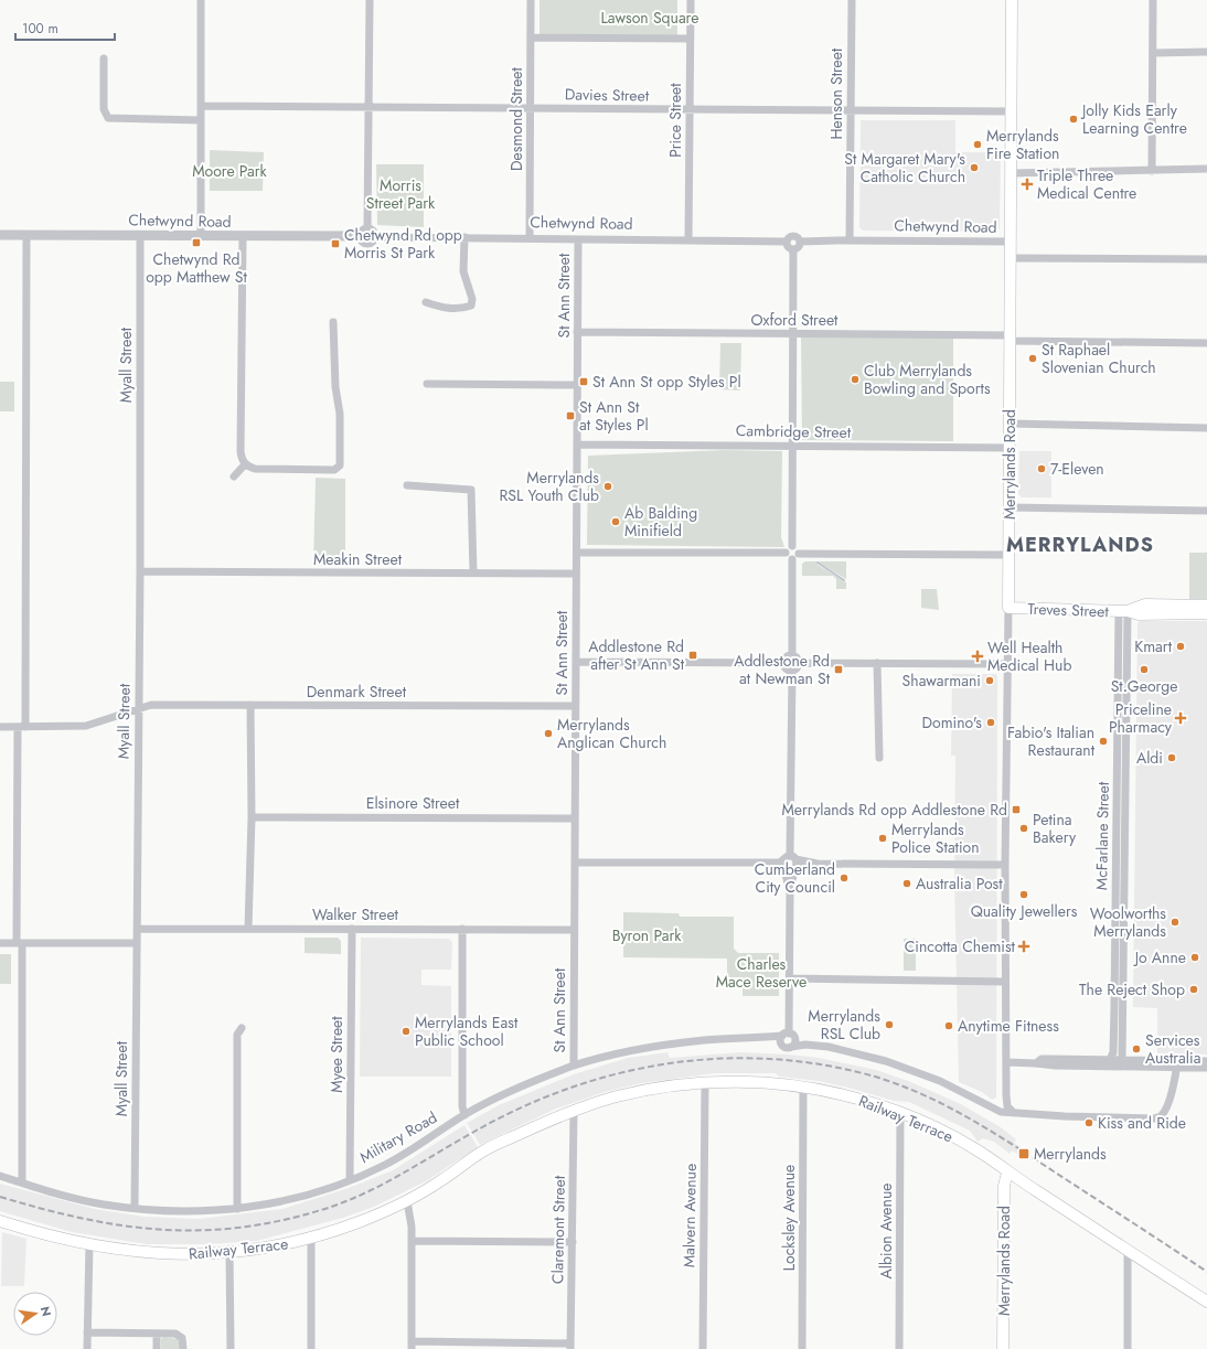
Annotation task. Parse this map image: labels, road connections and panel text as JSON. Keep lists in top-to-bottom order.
{
  "streets": {
    "main road": ["Merrylands Road", "Treves Street", "Railway Terrace"],
    "street": [
      "Henson Street",
      "Davies Street",
      "Desmond Street",
      "Price Street",
      "Chetwynd Road",
      "St Ann Street",
      "Oxford Street",
      "Myall Street",
      "Cambridge Street",
      "Meakin Street",
      "Denmark Street",
      "Elsinore Street",
      "McFarlane Street",
      "Walker Street",
      "Myee Street",
      "Military Road",
      "Malvern Avenue",
      "Locksley Avenue",
      "Claremont Street",
      "Albion Avenue"
    ]
  },
  "crossings": [
    ["Henson Street", "Davies Street"],
    ["Henson Street", "Chetwynd Road"],
    ["Davies Street", "Desmond Street"],
    ["Davies Street", "Price Street"],
    ["Davies Street", "Merrylands Road"],
    ["Desmond Street", "Chetwynd Road"],
    ["Price Street", "Chetwynd Road"],
    ["Chetwynd Road", "St Ann Street"],
    ["Chetwynd Road", "Myall Street"],
    ["Chetwynd Road", "Merrylands Road"],
    ["St Ann Street", "Oxford Street"],
    ["St Ann Street", "Cambridge Street"],
    ["St Ann Street", "Meakin Street"],
    ["St Ann Street", "Denmark Street"],
    ["St Ann Street", "Elsinore Street"],
    ["St Ann Street", "Walker Street"],
    ["St Ann Street", "Military Road"],
    ["Oxford Street", "Merrylands Road"],
    ["Myall Street", "Meakin Street"],
    ["Myall Street", "Denmark Street"],
    ["Myall Street", "Walker Street"],
    ["Myall Street", "Military Road"],
    ["Cambridge Street", "Merrylands Road"],
    ["Merrylands Road", "Treves Street"],
    ["Merrylands Road", "Railway Terrace"],
    ["Merrylands Road", "Military Road"],
    ["Treves Street", "McFarlane Street"],
    ["Walker Street", "Myee Street"],
    ["Myee Street", "Military Road"],
    ["Railway Terrace", "Malvern Avenue"],
    ["Railway Terrace", "Locksley Avenue"],
    ["Railway Terrace", "Claremont Street"],
    ["Railway Terrace", "Albion Avenue"]
  ],
  "districts": ["MERRYLANDS"],
  "parks": [
    "Lawson Square",
    "Moore Park",
    "Morris Street Park",
    "Byron Park",
    "Charles Mace Reserve"
  ],
  "places": {
    "other": [
      "Jolly Kids Early Learning Centre",
      "Merrylands Fire Station",
      "St Margaret Mary's Catholic Church",
      "St Raphael Slovenian Church",
      "Club Merrylands Bowling and Sports",
      "7-Eleven",
      "Merrylands RSL Youth Club",
      "Ab Balding Minifield",
      "Kmart",
      "St.George",
      "Shawarmani",
      "Domino's",
      "Merrylands Anglican Church",
      "Fabio's Italian Restaurant",
      "Aldi",
      "Petina Bakery",
      "Merrylands Police Station",
      "Cumberland City Council",
      "Australia Post",
      "Quality Jewellers",
      "Woolworths Merrylands",
      "Jo Anne",
      "The Reject Shop",
      "Merrylands RSL Club",
      "Anytime Fitness",
      "Merrylands East Public School",
      "Services Australia",
      "Kiss and Ride"
    ],
    "health": [
      "Triple Three Medical Centre",
      "Well Health Medical Hub",
      "Priceline Pharmacy",
      "Cincotta Chemist"
    ],
    "transit": [
      "Chetwynd Rd opp Matthew St",
      "Chetwynd Rd opp Morris St Park",
      "St Ann St opp Styles Pl",
      "St Ann St at Styles Pl",
      "Addlestone Rd after St Ann St",
      "Addlestone Rd at Newman St",
      "Merrylands Rd opp Addlestone Rd",
      "Merrylands"
    ]
  },
  "scale_bar": "100 m",
  "north": "right"
}
